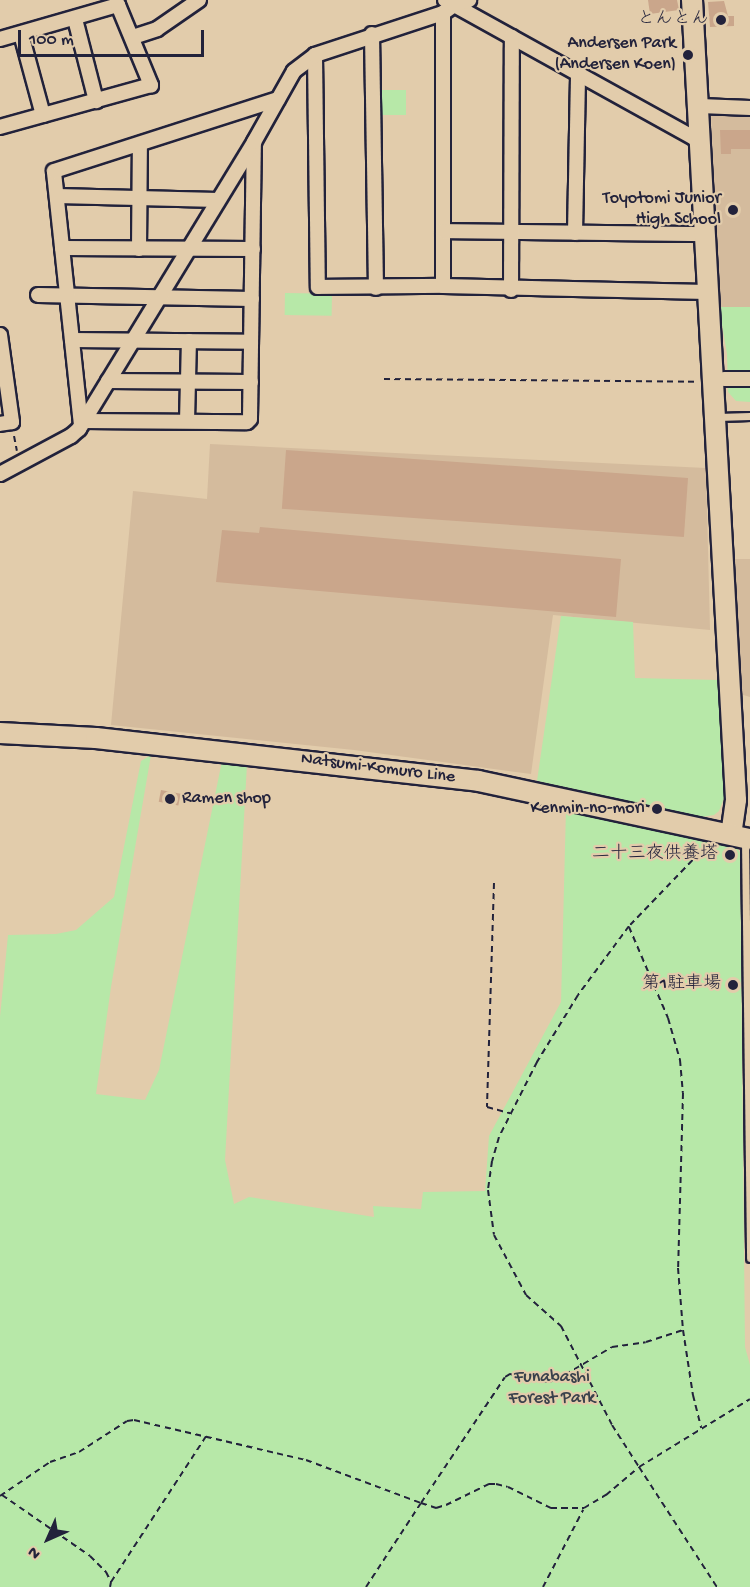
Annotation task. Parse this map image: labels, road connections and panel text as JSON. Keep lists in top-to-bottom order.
{
  "streets": {
    "street": ["Natsumi-Komuro Line"]
  },
  "parks": ["Funabashi Forest Park"],
  "places": [
    "とんとん",
    "Andersen Park (Andersen Koen)",
    "Toyotomi Junior High School",
    "Ramen shop",
    "Kenmin-no-mori",
    "二十三夜供養塔",
    "第1駐車場"
  ],
  "scale_bar": "100 m",
  "north": "bottom left"
}
